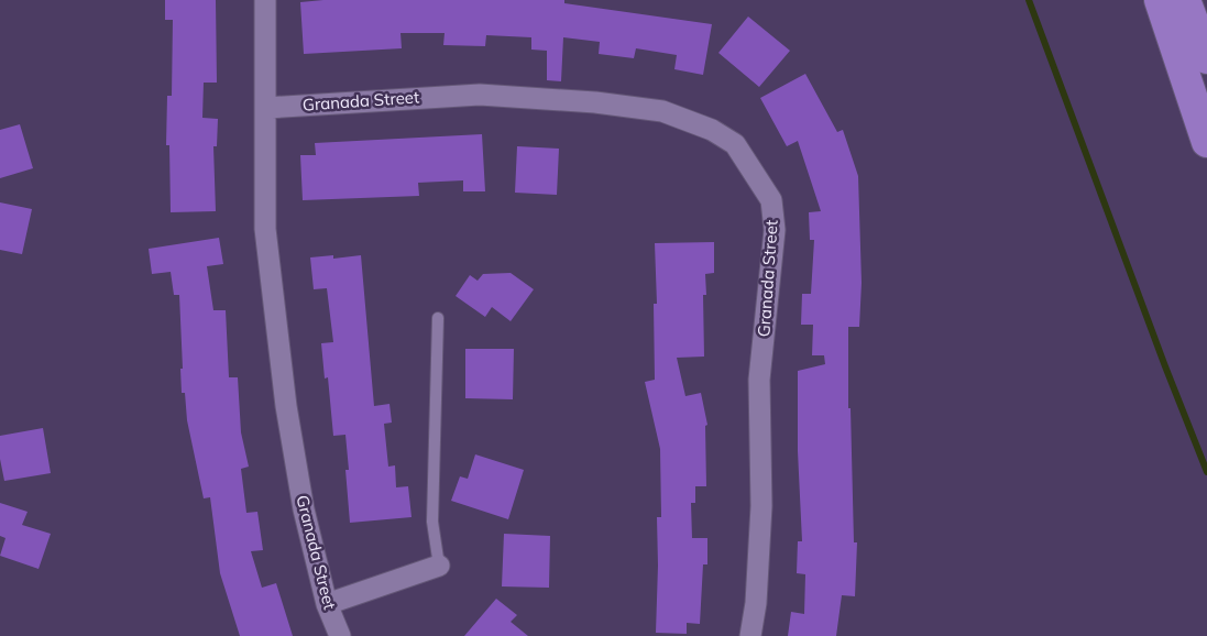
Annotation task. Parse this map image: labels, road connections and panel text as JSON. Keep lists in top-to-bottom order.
{
  "streets": {
    "street": ["Granada Street"]
  }
}
